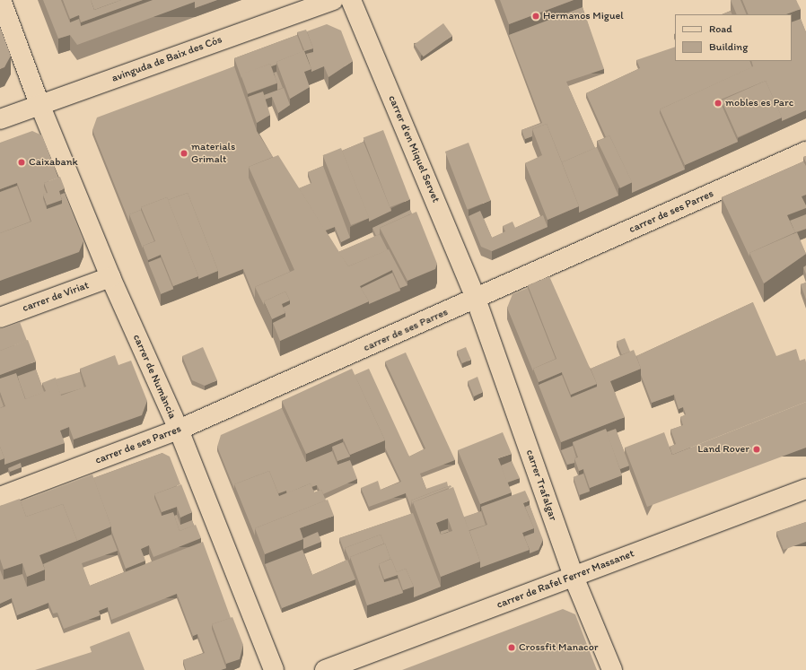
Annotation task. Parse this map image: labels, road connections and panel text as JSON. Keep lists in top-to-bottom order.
{
  "streets": {
    "street": [
      "avinguda de Baix des Cós",
      "carrer d'en Miquel Servet",
      "carrer de ses Parres",
      "carrer de Viriat",
      "carrer de Numància",
      "carrer Trafalgar",
      "carrer de Rafel Ferrer Massanet"
    ]
  },
  "crossings": [
    ["avinguda de Baix des Cós", "carrer de Numància"],
    ["carrer d'en Miquel Servet", "carrer de ses Parres"],
    ["carrer d'en Miquel Servet", "carrer Trafalgar"],
    ["carrer de ses Parres", "carrer de Numància"],
    ["carrer de ses Parres", "carrer Trafalgar"],
    ["carrer de Viriat", "carrer de Numància"],
    ["carrer Trafalgar", "carrer de Rafel Ferrer Massanet"]
  ],
  "places": [
    "Hermanos Miguel",
    "mobles es Parc",
    "materials Grimalt",
    "Caixabank",
    "Land Rover",
    "Crossfit Manacor"
  ],
  "legend": ["Road", "Building"]
}
